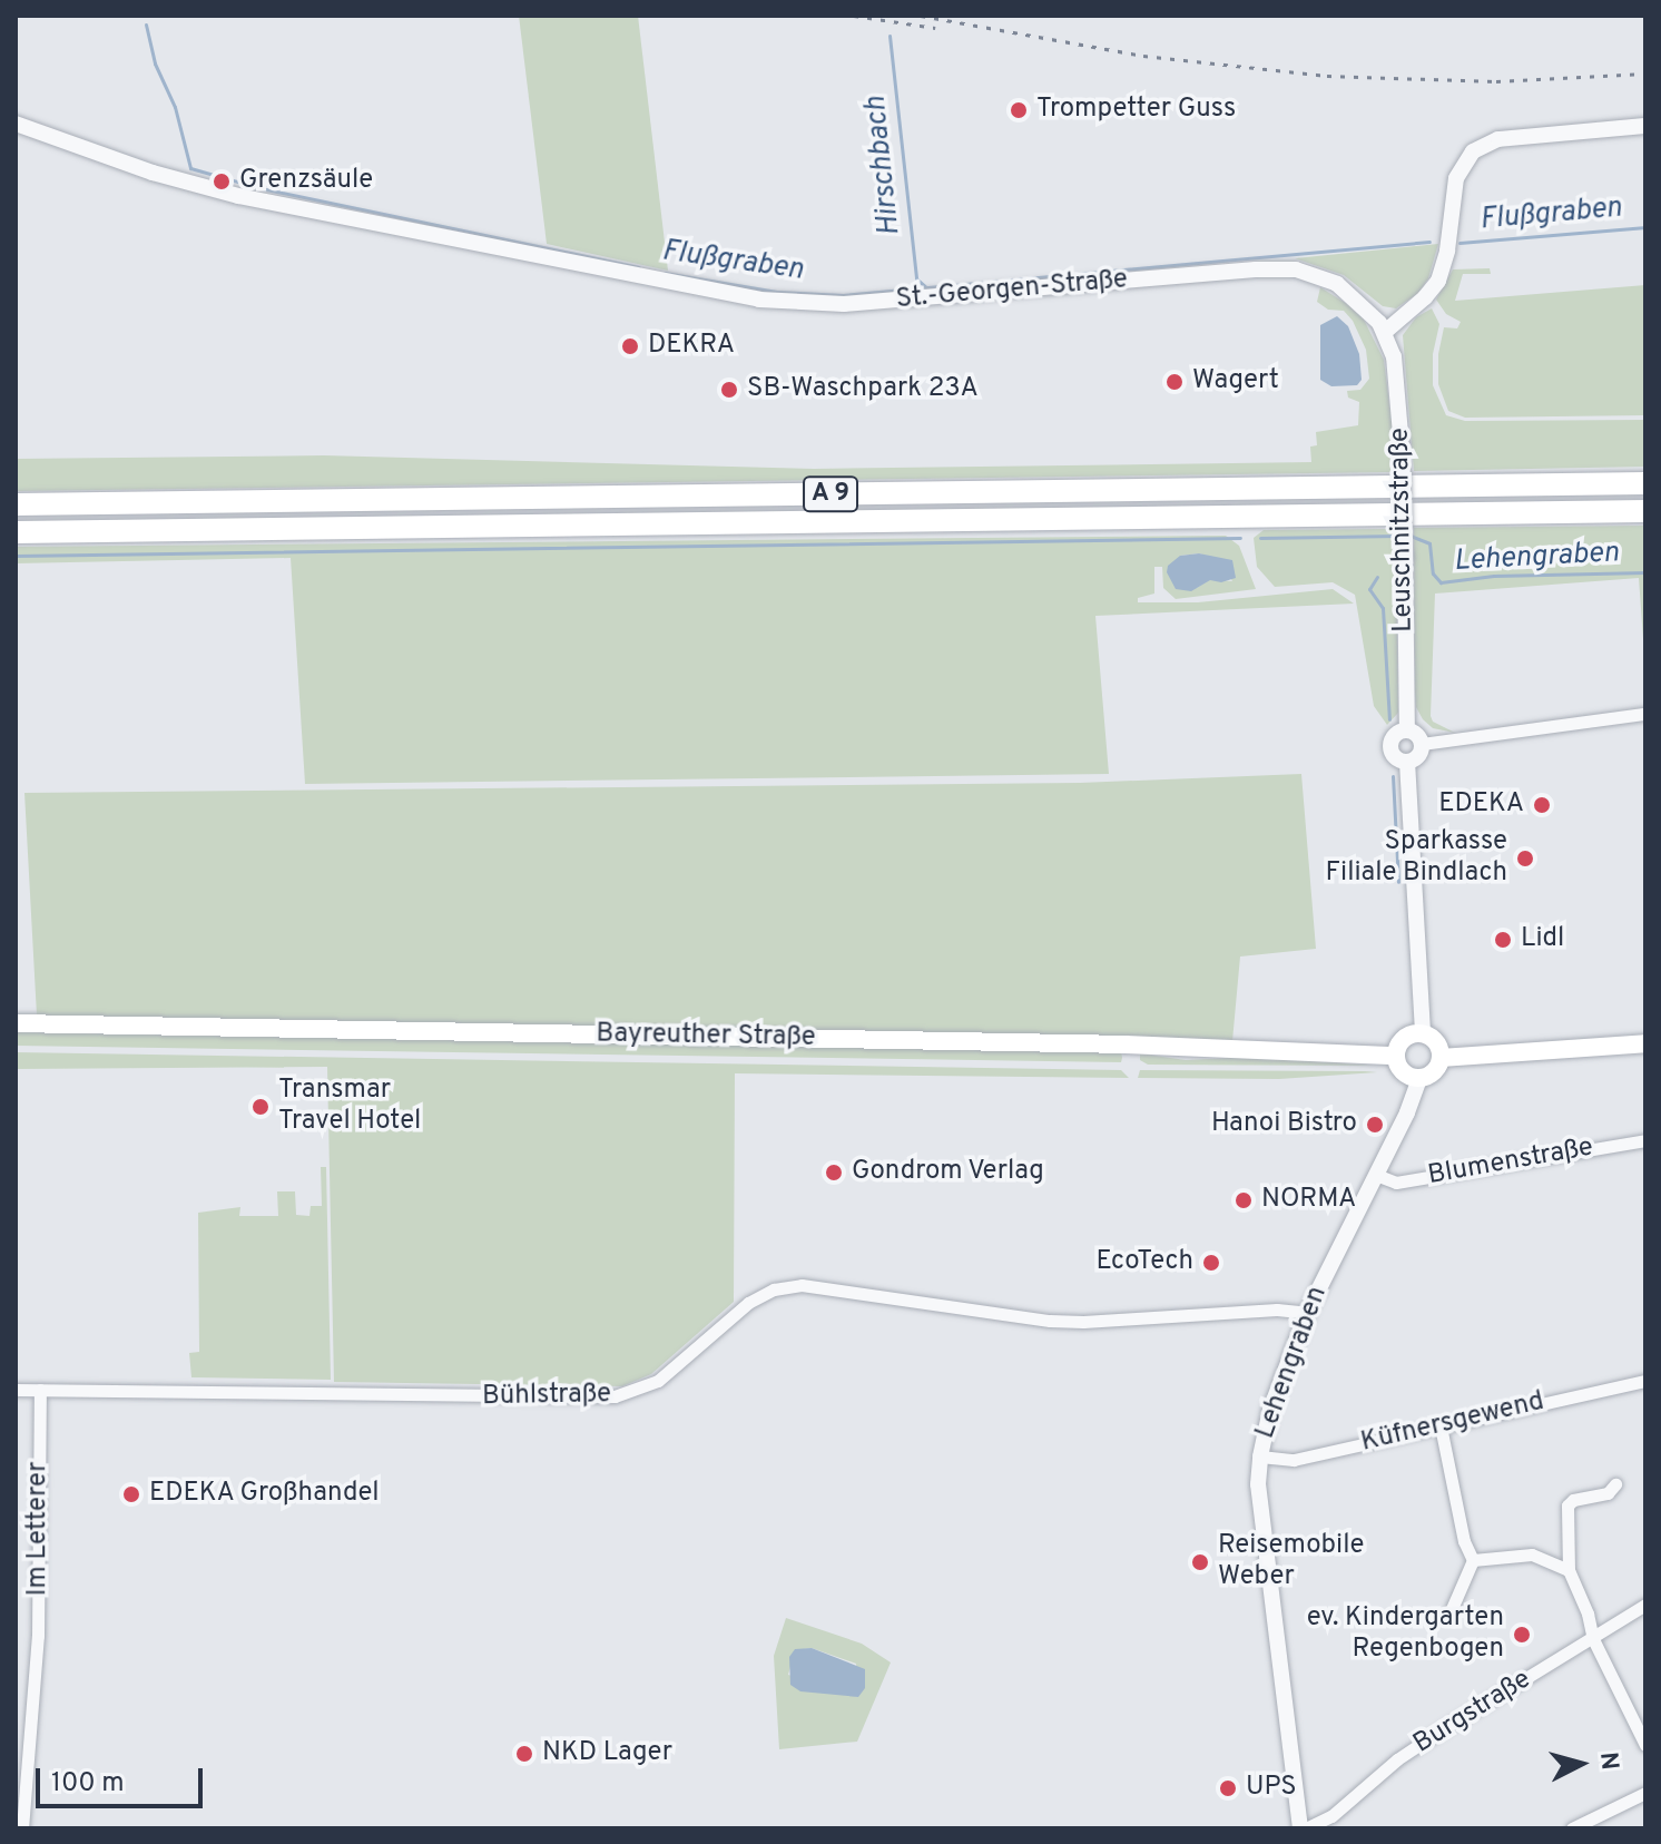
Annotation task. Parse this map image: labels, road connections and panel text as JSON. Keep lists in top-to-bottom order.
{
  "streets": {
    "highway": ["A 9"],
    "main road": ["Bayreuther Straße"],
    "street": [
      "St.-Georgen-Straße",
      "Leuschnitzstraße",
      "Blumenstraße",
      "Lehengraben",
      "Bühlstraße",
      "Küfnersgewend",
      "Im Letterer",
      "Burgstraße"
    ]
  },
  "crossings": [
    ["St.-Georgen-Straße", "Leuschnitzstraße"],
    ["Leuschnitzstraße", "Bayreuther Straße"],
    ["Leuschnitzstraße", "Lehengraben"],
    ["Bayreuther Straße", "Lehengraben"],
    ["Blumenstraße", "Lehengraben"],
    ["Lehengraben", "Bühlstraße"],
    ["Lehengraben", "Küfnersgewend"],
    ["Lehengraben", "Burgstraße"],
    ["Bühlstraße", "Im Letterer"]
  ],
  "water": ["Hirschbach", "Flußgraben", "Lehengraben"],
  "places": [
    "Trompetter Guss",
    "Grenzsäule",
    "DEKRA",
    "Wagert",
    "SB-Waschpark 23A",
    "EDEKA",
    "Sparkasse Filiale Bindlach",
    "Lidl",
    "Transmar Travel Hotel",
    "Hanoi Bistro",
    "Gondrom Verlag",
    "NORMA",
    "EcoTech",
    "EDEKA Großhandel",
    "Reisemobile Weber",
    "ev. Kindergarten Regenbogen",
    "NKD Lager",
    "UPS"
  ],
  "scale_bar": "100 m",
  "north": "right"
}
